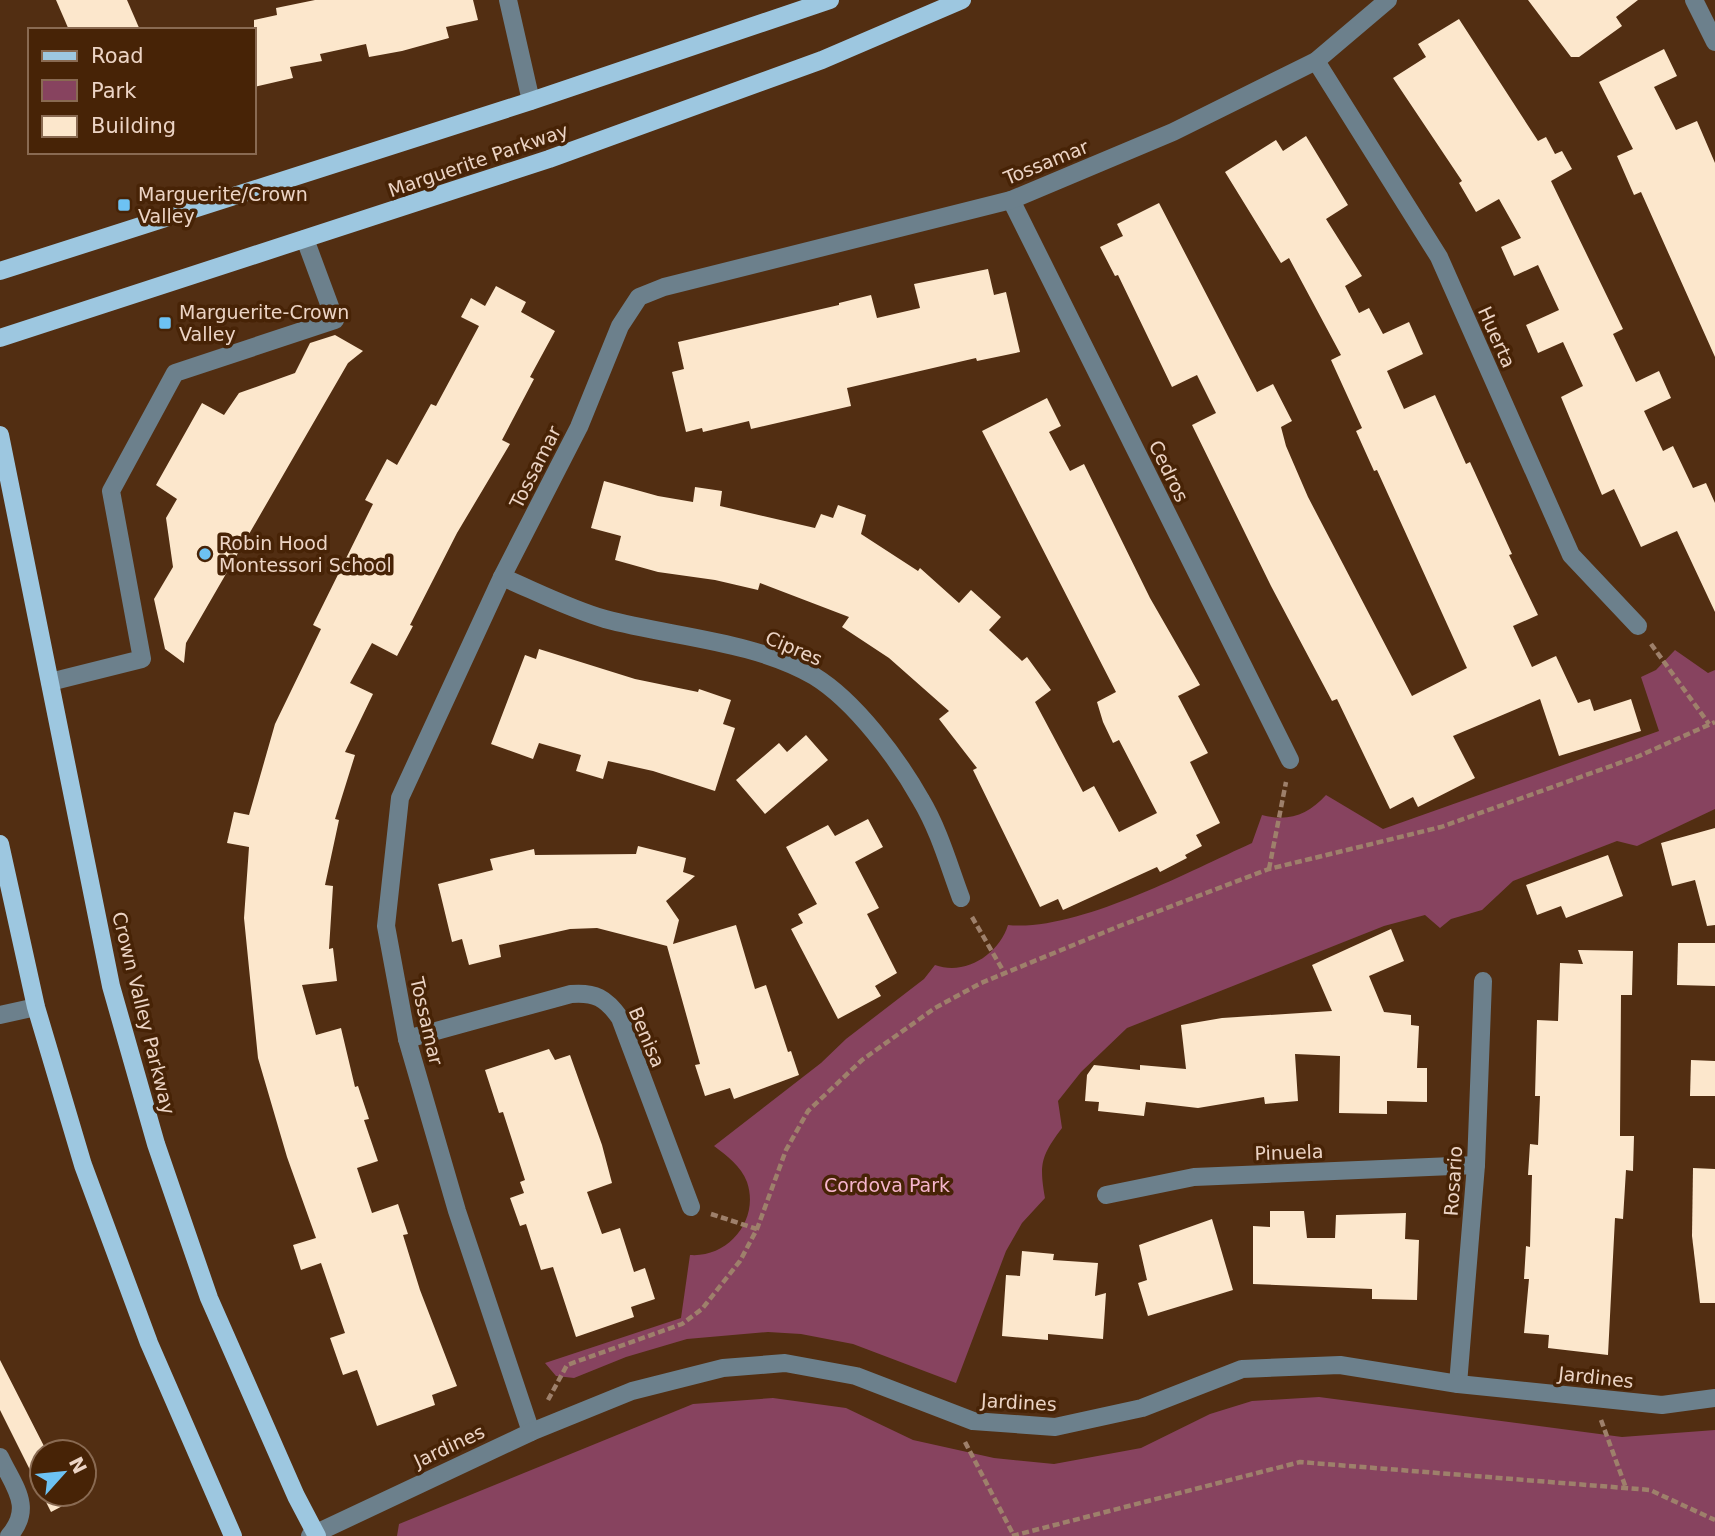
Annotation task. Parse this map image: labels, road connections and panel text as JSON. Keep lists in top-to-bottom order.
{
  "streets": {
    "main road": ["Marguerite Parkway", "Crown Valley Parkway"],
    "street": [
      "Tossamar",
      "Huerta",
      "Cedros",
      "Cipres",
      "Benisa",
      "Pinuela",
      "Rosario",
      "Jardines"
    ]
  },
  "crossings": [
    ["Tossamar", "Huerta"],
    ["Tossamar", "Cedros"],
    ["Tossamar", "Cipres"],
    ["Tossamar", "Benisa"],
    ["Tossamar", "Jardines"],
    ["Crown Valley Parkway", "Jardines"],
    ["Pinuela", "Rosario"],
    ["Rosario", "Jardines"]
  ],
  "parks": ["Cordova Park"],
  "places": {
    "transit": ["Marguerite/Crown Valley", "Marguerite-Crown Valley"],
    "other": ["Robin Hood Montessori School"]
  },
  "legend": ["Road", "Park", "Building"],
  "north": "top right"
}
